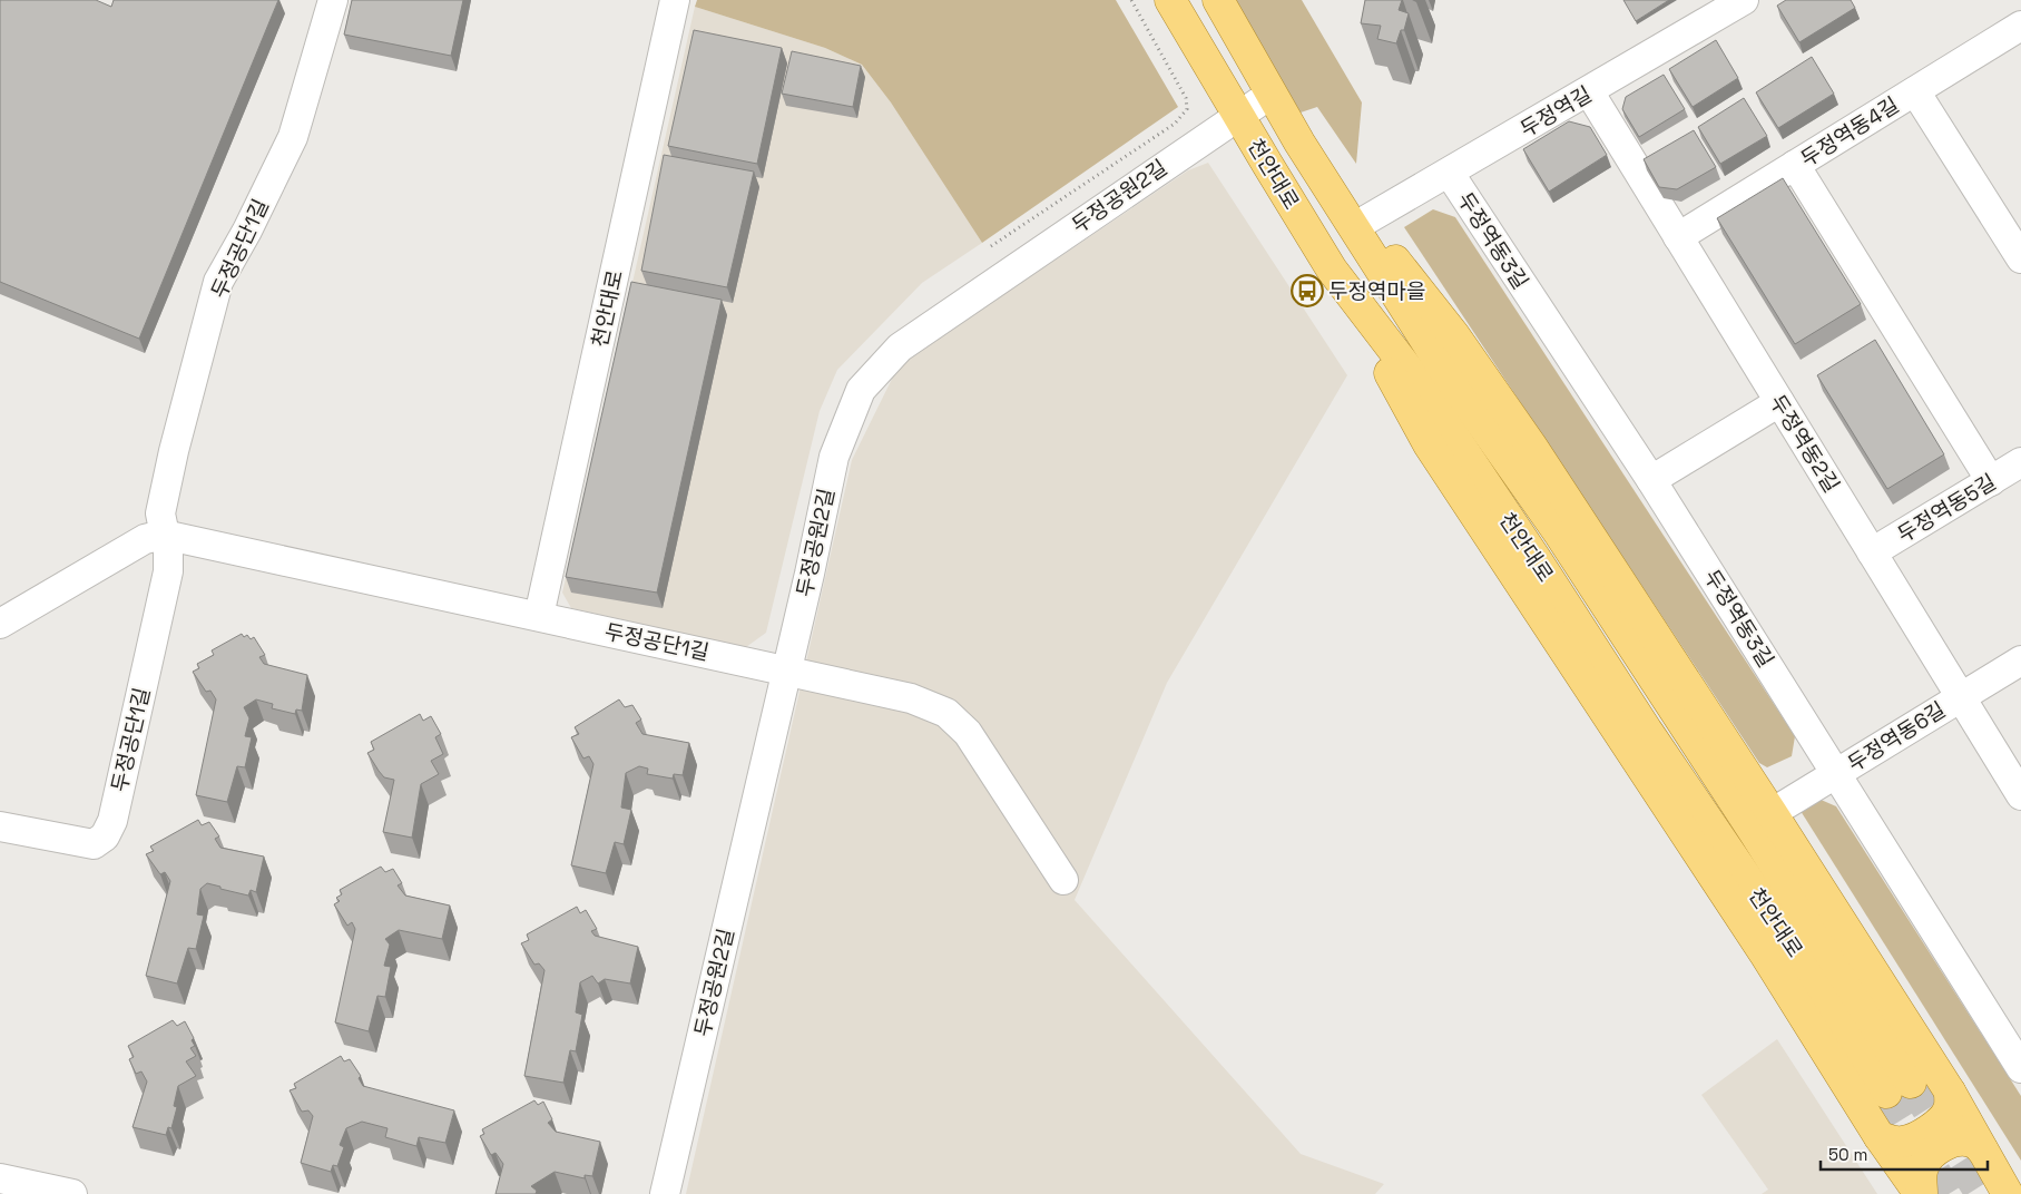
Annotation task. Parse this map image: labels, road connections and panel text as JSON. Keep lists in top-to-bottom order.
{
  "streets": {
    "main road": ["천안대로"],
    "street": [
      "두정역길",
      "두정역동4길",
      "두정공원2길",
      "두정역동3길",
      "두정공단1길",
      "두정역동2길",
      "두정역동5길",
      "두정역동6길"
    ]
  },
  "crossings": [
    ["두정역길", "두정역동3길"],
    ["두정역길", "두정역동2길"],
    ["두정역동4길", "두정역동2길"],
    ["천안대로", "두정공원2길"],
    ["천안대로", "두정공단1길"],
    ["두정공원2길", "두정공단1길"],
    ["두정역동3길", "두정역동6길"],
    ["두정역동2길", "두정역동5길"],
    ["두정역동2길", "두정역동6길"]
  ],
  "places": {
    "bus stop": ["두정역마을"]
  },
  "scale_bar": "50 m"
}
